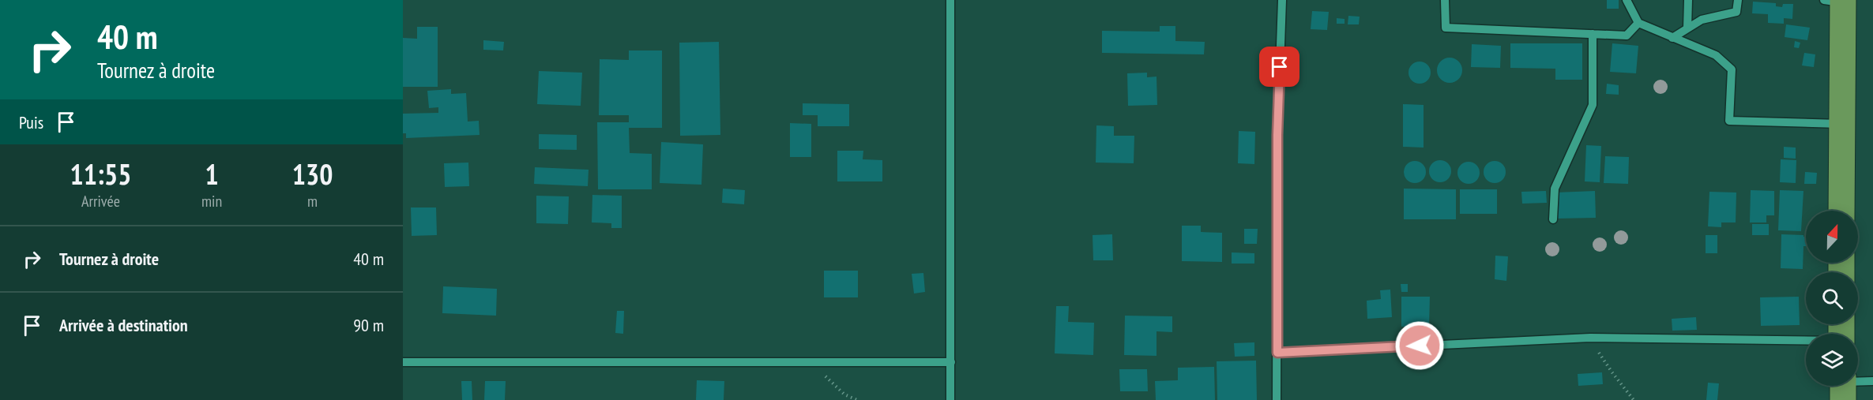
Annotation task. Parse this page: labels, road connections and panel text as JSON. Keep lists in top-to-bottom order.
{
  "north": "top",
  "page": {
    "turn": ["40 m", "Tournez à droite"],
    "then": "Puis",
    "eta": [
      "11:55",
      "Arrivée",
      "1",
      "min",
      "130",
      "m"
    ],
    "list": [
      {
        "name": "Tournez à droite",
        "value": "40 m"
      },
      {
        "name": "Arrivée à destination",
        "value": "90 m"
      }
    ]
  }
}
